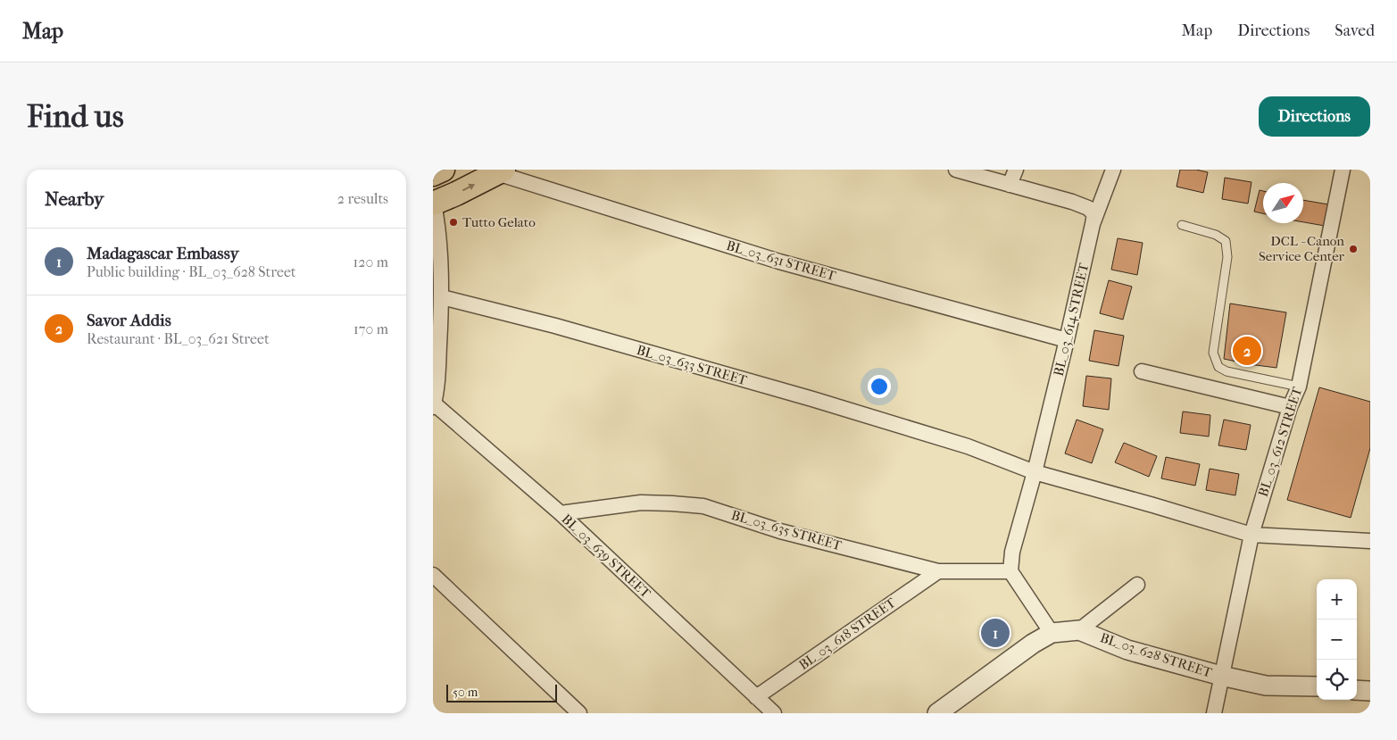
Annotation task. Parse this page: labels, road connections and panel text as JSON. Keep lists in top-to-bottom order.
{
  "streets": {
    "street": [
      "BL_03_631 STREET",
      "BL_03_614 STREET",
      "BL_03_633 STREET",
      "BL_03_612 STREET",
      "BL_03_635 STREET",
      "BL_03_639 STREET",
      "BL_03_618 STREET",
      "BL_03_628 STREET"
    ]
  },
  "crossings": [
    ["BL_03_631 STREET", "BL_03_614 STREET"],
    ["BL_03_614 STREET", "BL_03_633 STREET"],
    ["BL_03_633 STREET", "BL_03_612 STREET"],
    ["BL_03_612 STREET", "BL_03_628 STREET"],
    ["BL_03_635 STREET", "BL_03_639 STREET"],
    ["BL_03_635 STREET", "BL_03_618 STREET"],
    ["BL_03_639 STREET", "BL_03_618 STREET"]
  ],
  "places": ["Tutto Gelato", "DCL - Canon Service Center"],
  "scale_bar": "50 m",
  "north": "top right",
  "page": {
    "header": "Map",
    "nav": ["Map", "Directions", "Saved"],
    "buttons": "Directions",
    "title": "Find us",
    "heading": ["Nearby", "2 results"],
    "list": [
      {
        "mark": "1",
        "name": "Madagascar Embassy",
        "note": "Public building · BL_03_628 Street",
        "value": "120 m"
      },
      {
        "mark": "2",
        "name": "Savor Addis",
        "note": "Restaurant · BL_03_621 Street",
        "value": "170 m"
      }
    ],
    "pins": ["2", "1"],
    "map_buttons": ["+", "−"],
    "scale": "50 m"
  }
}
